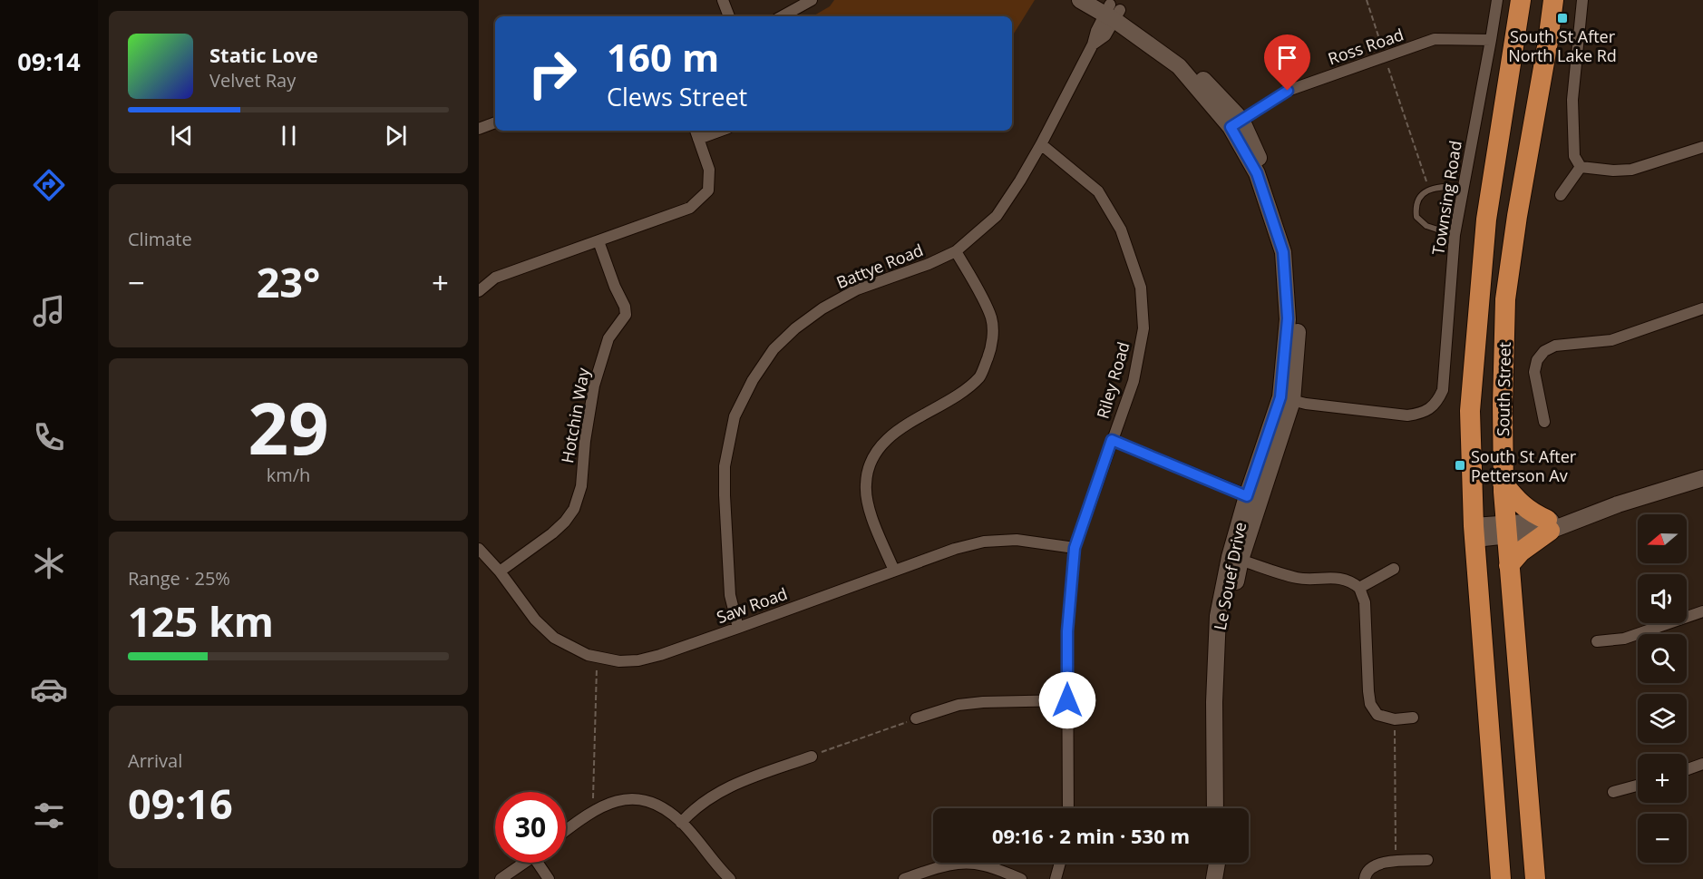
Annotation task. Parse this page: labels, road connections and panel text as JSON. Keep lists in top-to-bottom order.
{
  "streets": {
    "highway": ["South Street"],
    "street": [
      "Ross Road",
      "Townsing Road",
      "Battye Road",
      "Riley Road",
      "Hotchin Way",
      "Le Souef Drive",
      "Saw Road"
    ]
  },
  "crossings": [
    ["Ross Road", "Townsing Road"],
    ["Ross Road", "Le Souef Drive"],
    ["Townsing Road", "Le Souef Drive"],
    ["Battye Road", "Riley Road"],
    ["Battye Road", "Le Souef Drive"],
    ["Battye Road", "Saw Road"],
    ["Riley Road", "Saw Road"],
    ["Hotchin Way", "Saw Road"]
  ],
  "places": {
    "transit": ["South St After North Lake Rd", "South St After Petterson Av"]
  },
  "north": "left",
  "page": {
    "tabs": "09:14",
    "turn": ["160 m", "Clews Street"],
    "song": ["Static Love", "Velvet Ray"],
    "tile": [
      "Climate",
      ["29", "km/h"],
      ["Range · 25%", "125 km"],
      ["Arrival", "09:16"]
    ],
    "heat": ["−", "23°", "+"],
    "map_buttons": ["+", "−"],
    "limit": "30",
    "trip": "09:16 · 2 min · 530 m"
  }
}
